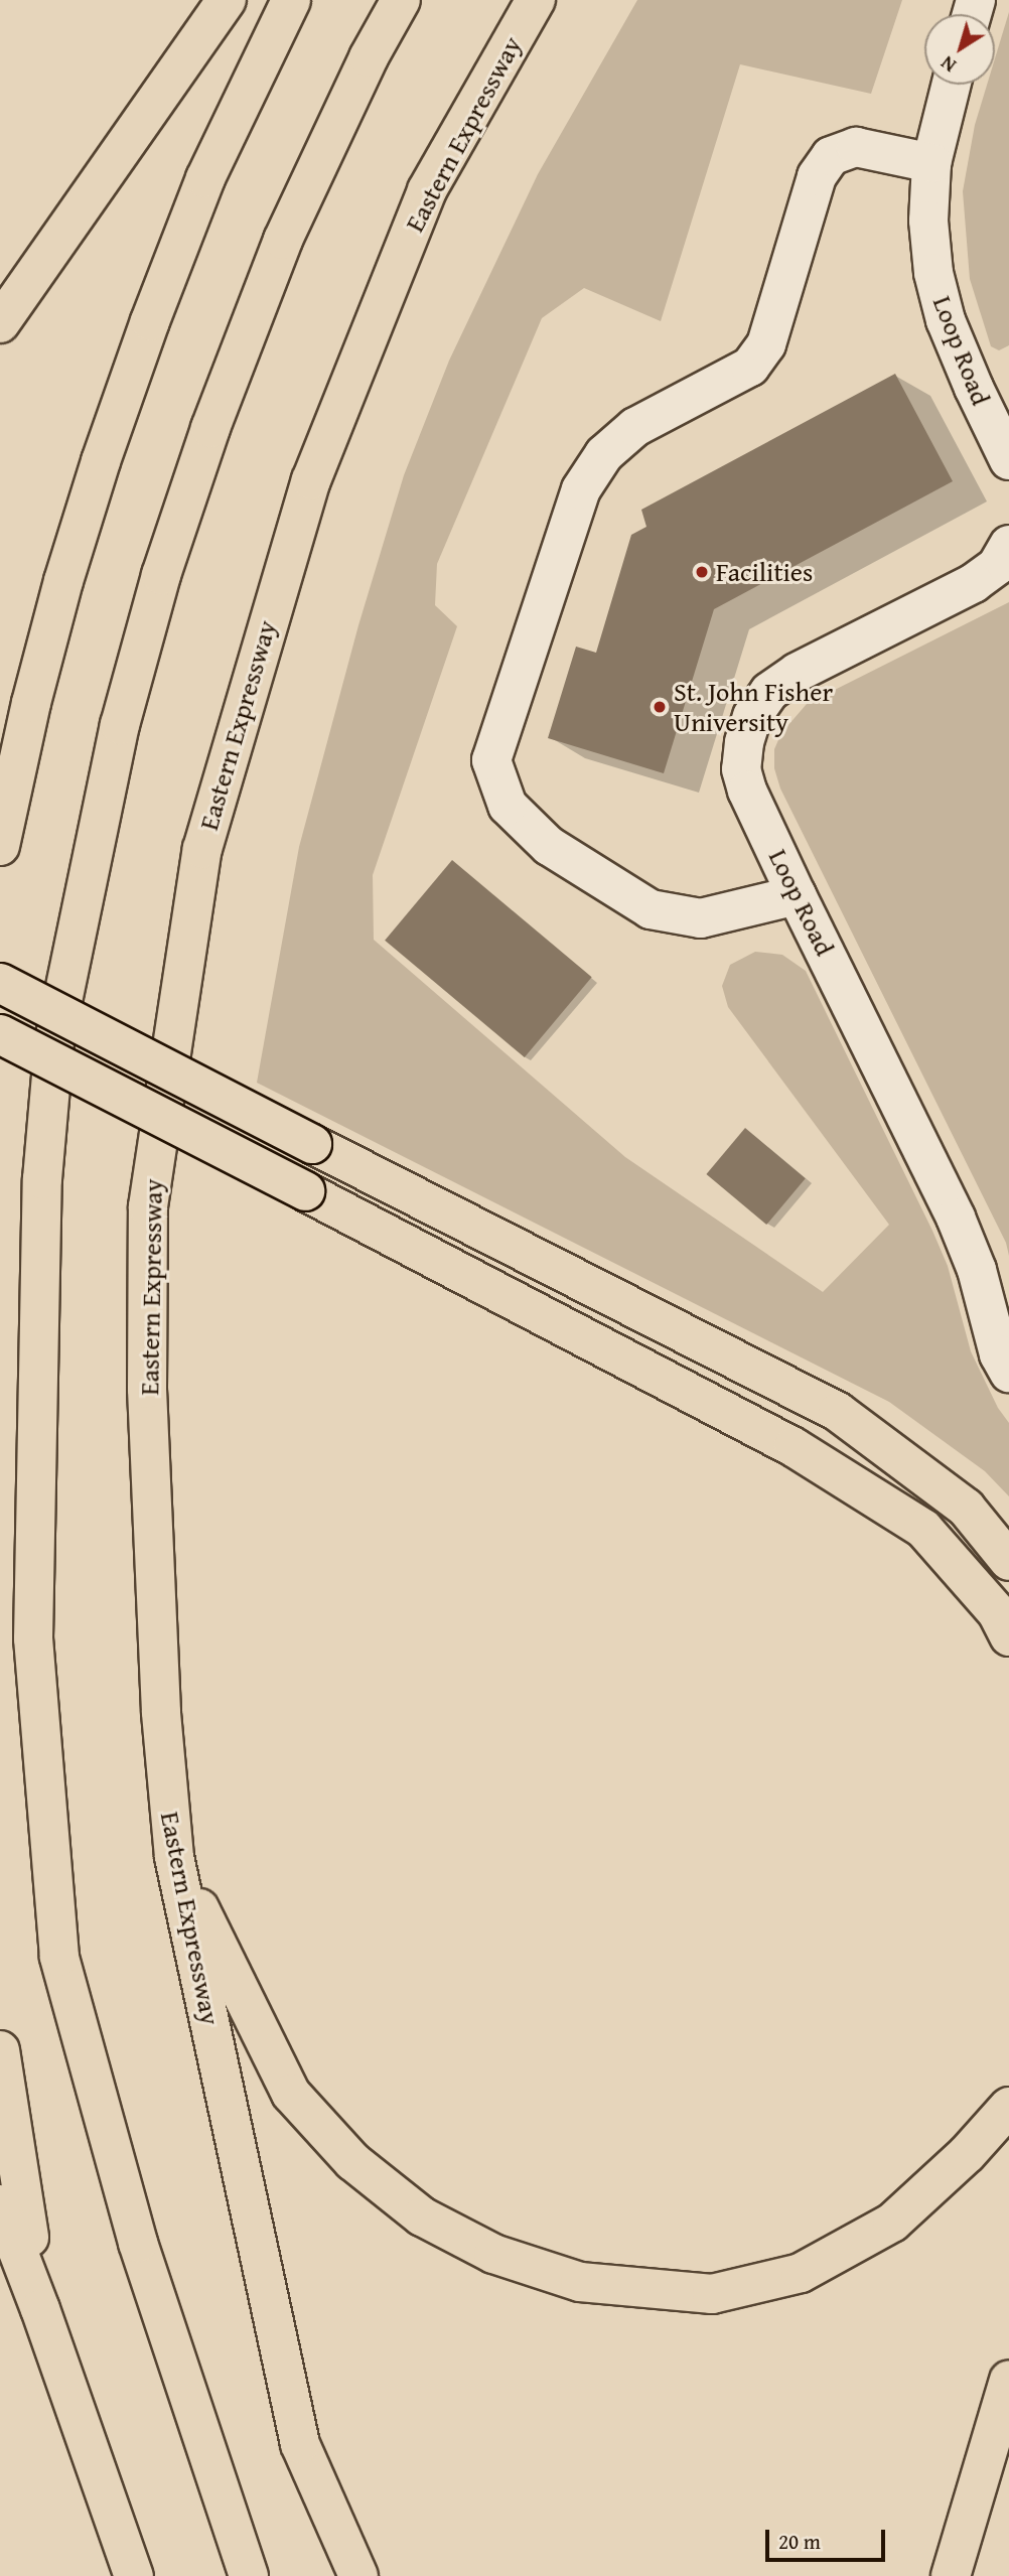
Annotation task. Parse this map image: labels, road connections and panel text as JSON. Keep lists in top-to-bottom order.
{
  "streets": {
    "highway": ["Eastern Expressway"],
    "street": ["Loop Road"]
  },
  "places": ["Facilities", "St. John Fisher University"],
  "scale_bar": "20 m",
  "north": "bottom left"
}
